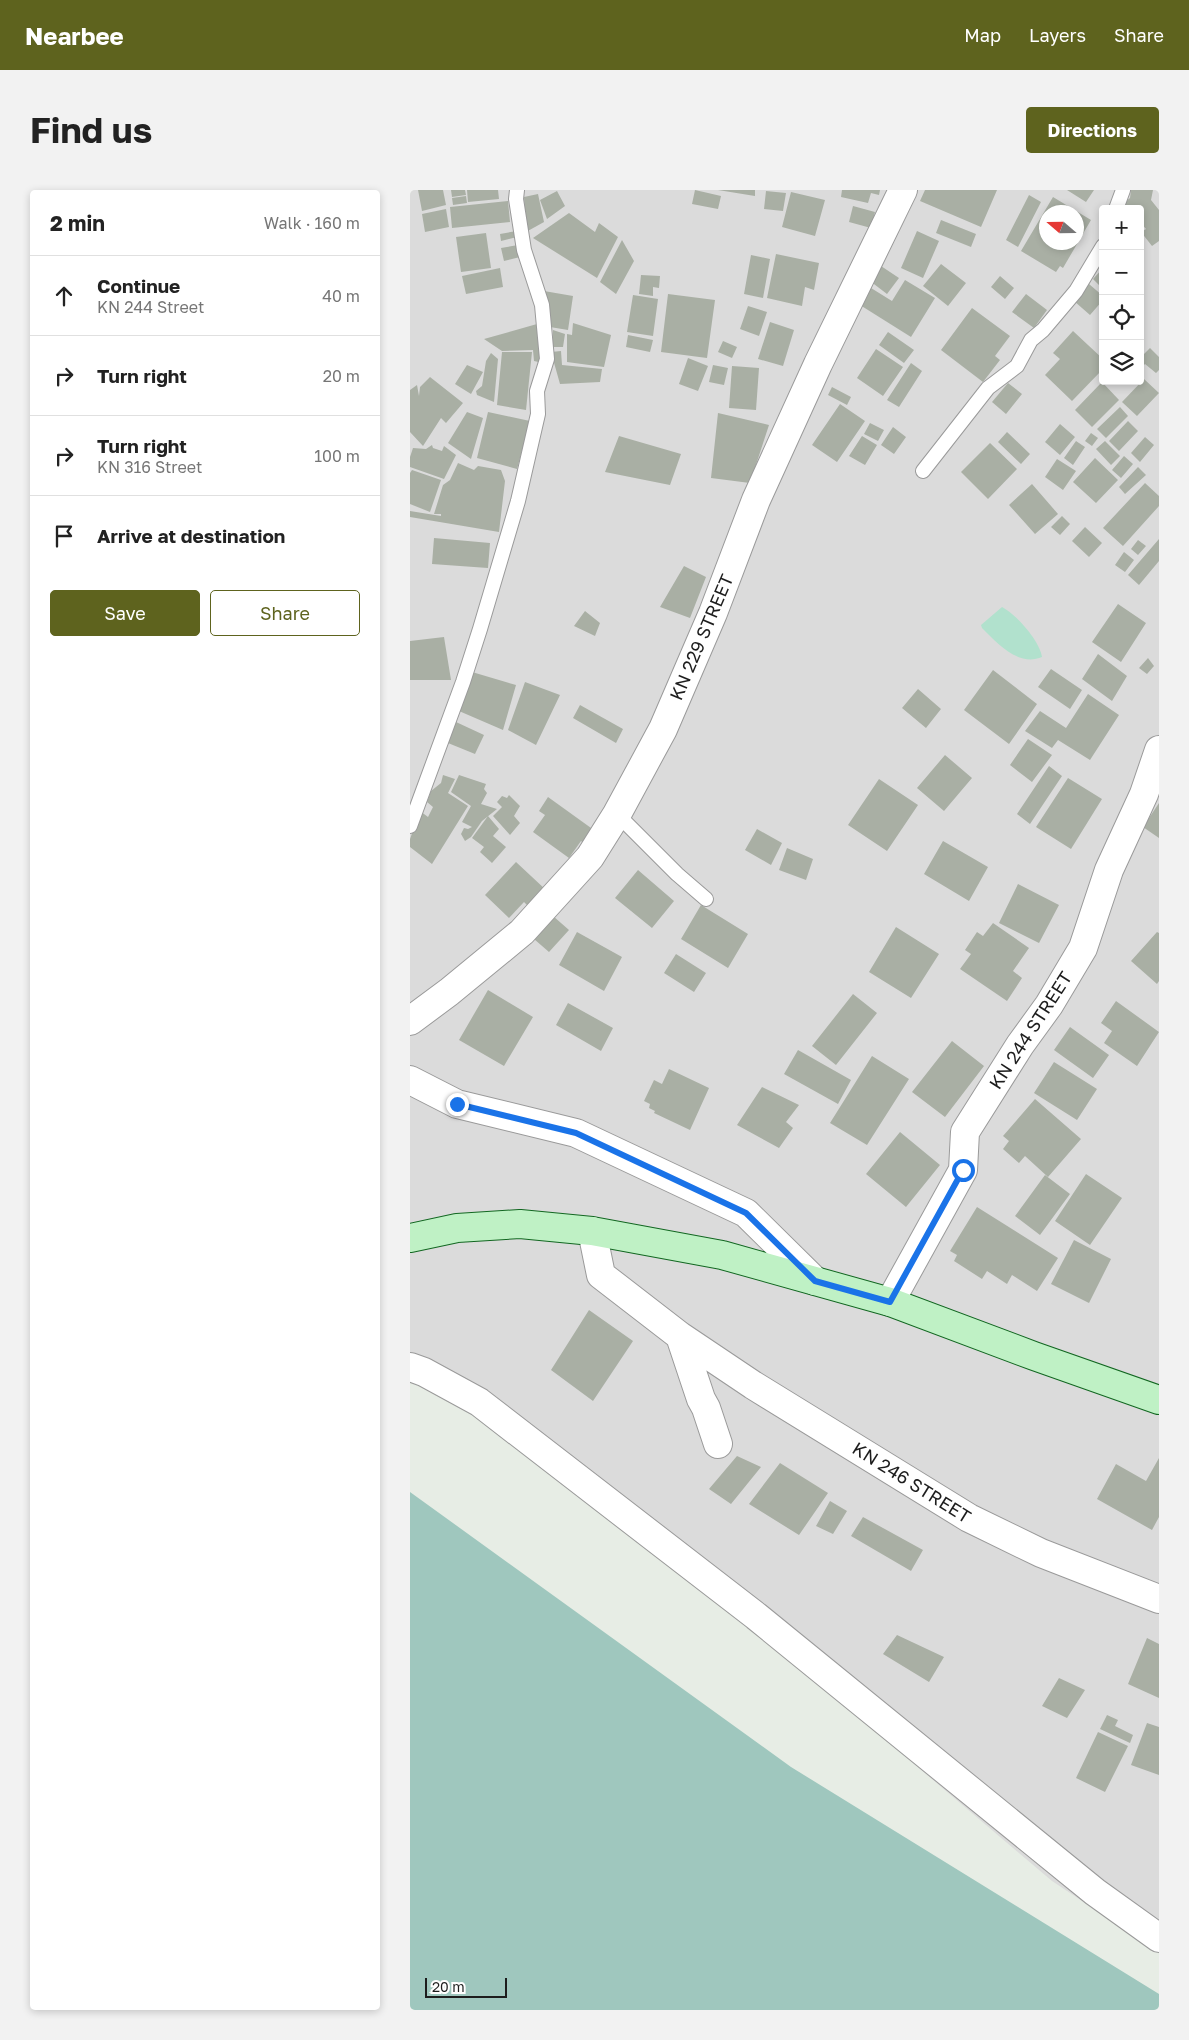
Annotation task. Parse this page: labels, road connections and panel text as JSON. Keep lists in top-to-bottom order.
{
  "streets": {
    "street": ["KN 229 STREET", "KN 244 STREET", "KN 246 STREET"]
  },
  "scale_bar": "20 m",
  "north": "left",
  "page": {
    "header": "Nearbee",
    "nav": ["Map", "Layers", "Share"],
    "buttons": [
      "Directions",
      ["Save", "Share"]
    ],
    "title": "Find us",
    "heading": ["2 min", "Walk · 160 m"],
    "map_buttons": ["+", "−"],
    "list": [
      ["Continue", "KN 244 Street", "40 m"],
      ["Turn right", "20 m"],
      ["Turn right", "KN 316 Street", "100 m"],
      "Arrive at destination"
    ],
    "scale": "20 m"
  }
}
